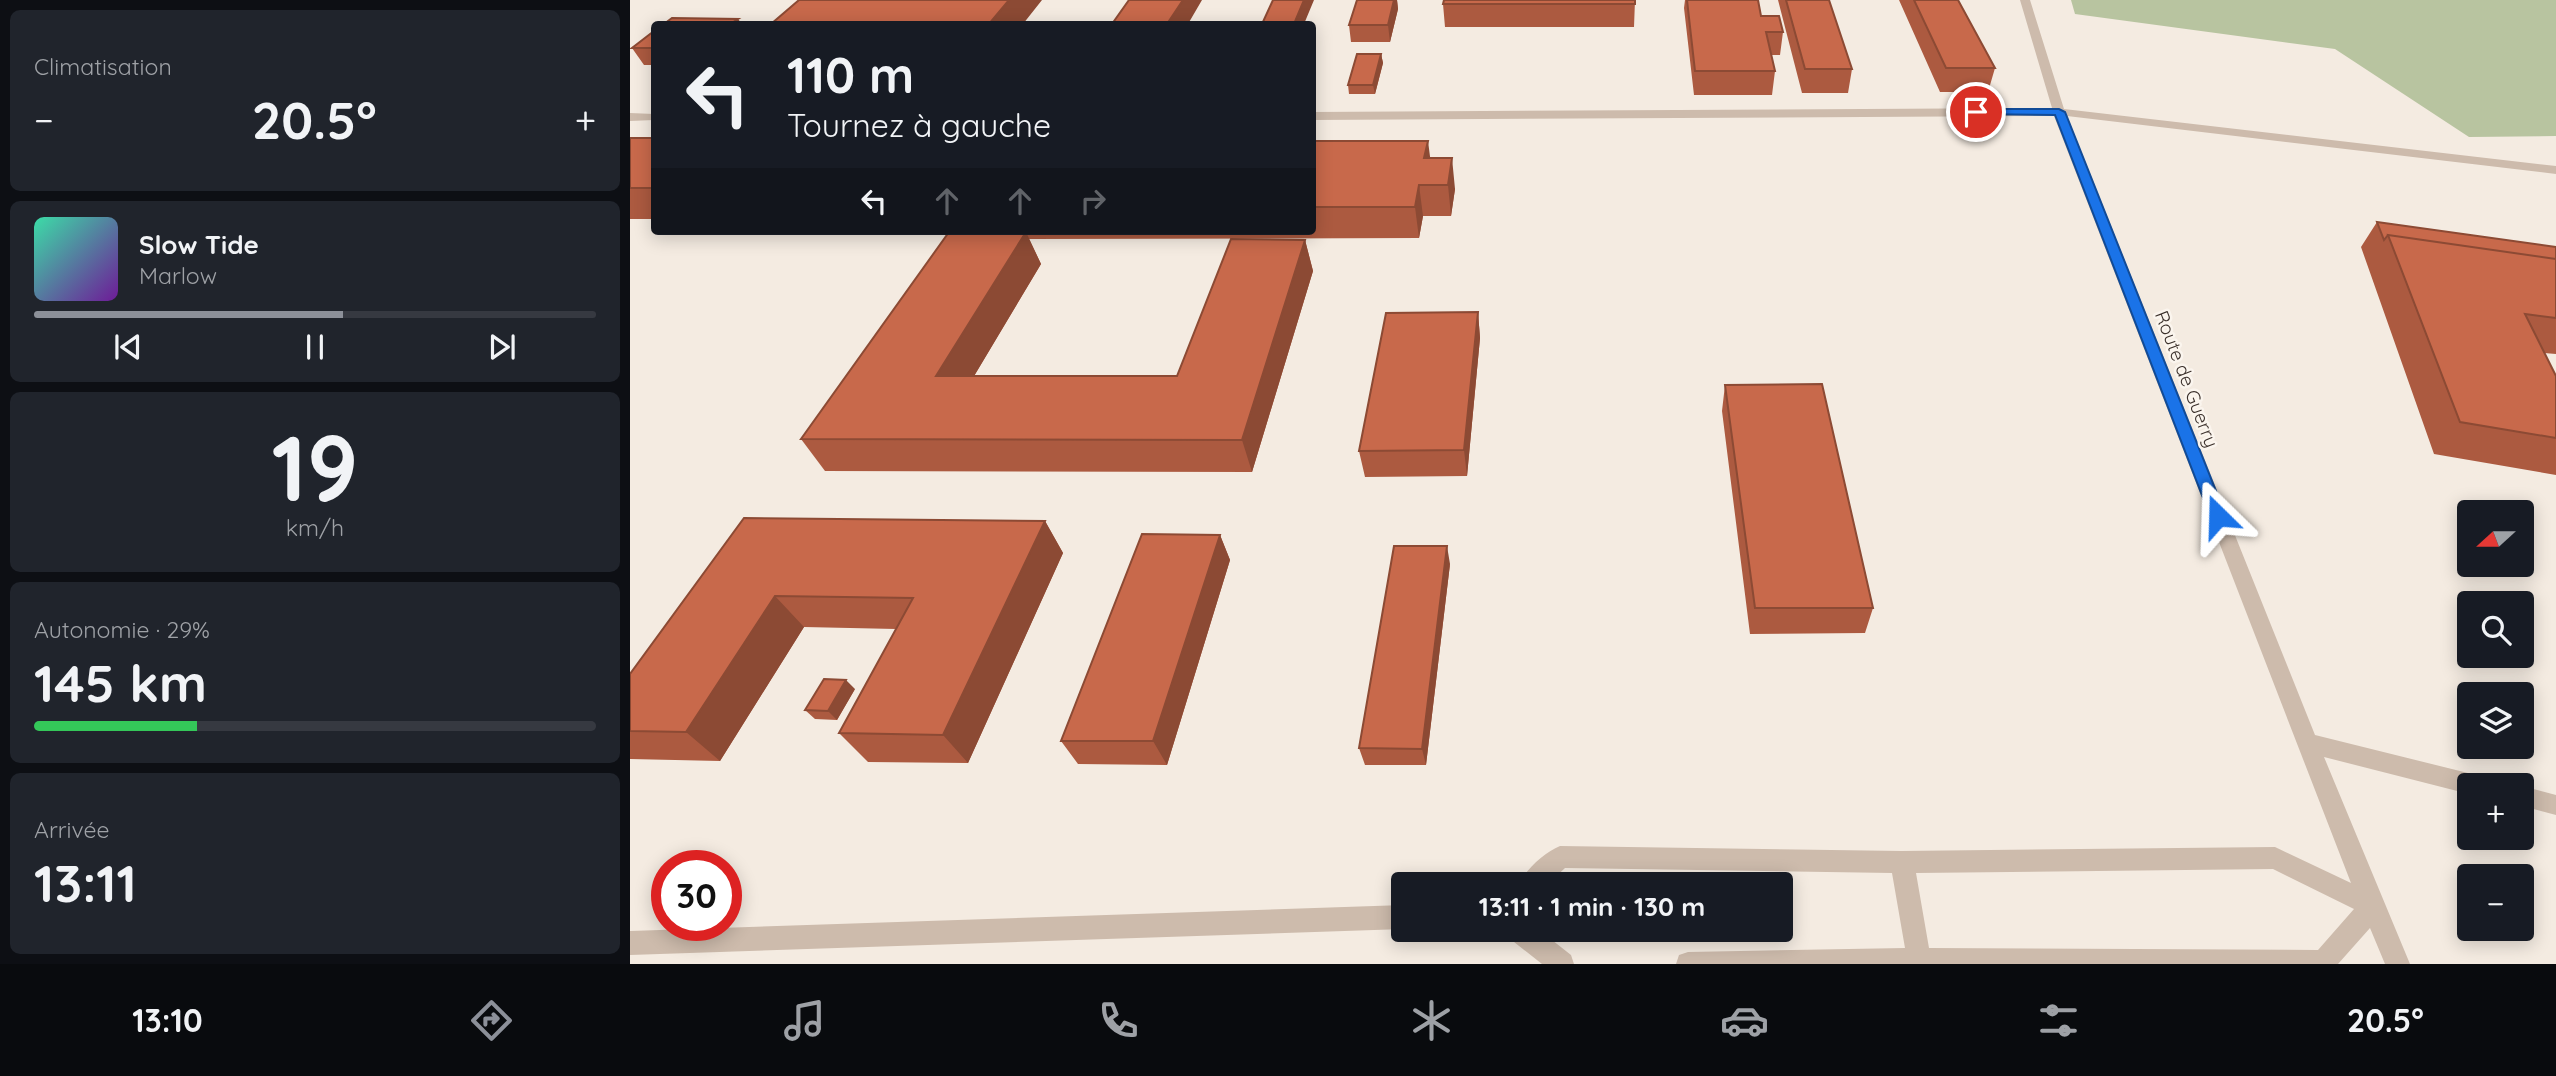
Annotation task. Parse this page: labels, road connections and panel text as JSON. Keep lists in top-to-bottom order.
{
  "streets": {
    "street": ["Route de Guerry"]
  },
  "north": "left",
  "page": {
    "tile": [
      "Climatisation",
      ["19", "km/h"],
      ["Autonomie · 29%", "145 km"],
      ["Arrivée", "13:11"]
    ],
    "turn": ["110 m", "Tournez à gauche"],
    "heat": ["−", "20.5°", "+"],
    "song": ["Slow Tide", "Marlow"],
    "map_buttons": ["+", "−"],
    "limit": "30",
    "trip": "13:11 · 1 min · 130 m",
    "tabs": ["13:10", "20.5°"]
  }
}
